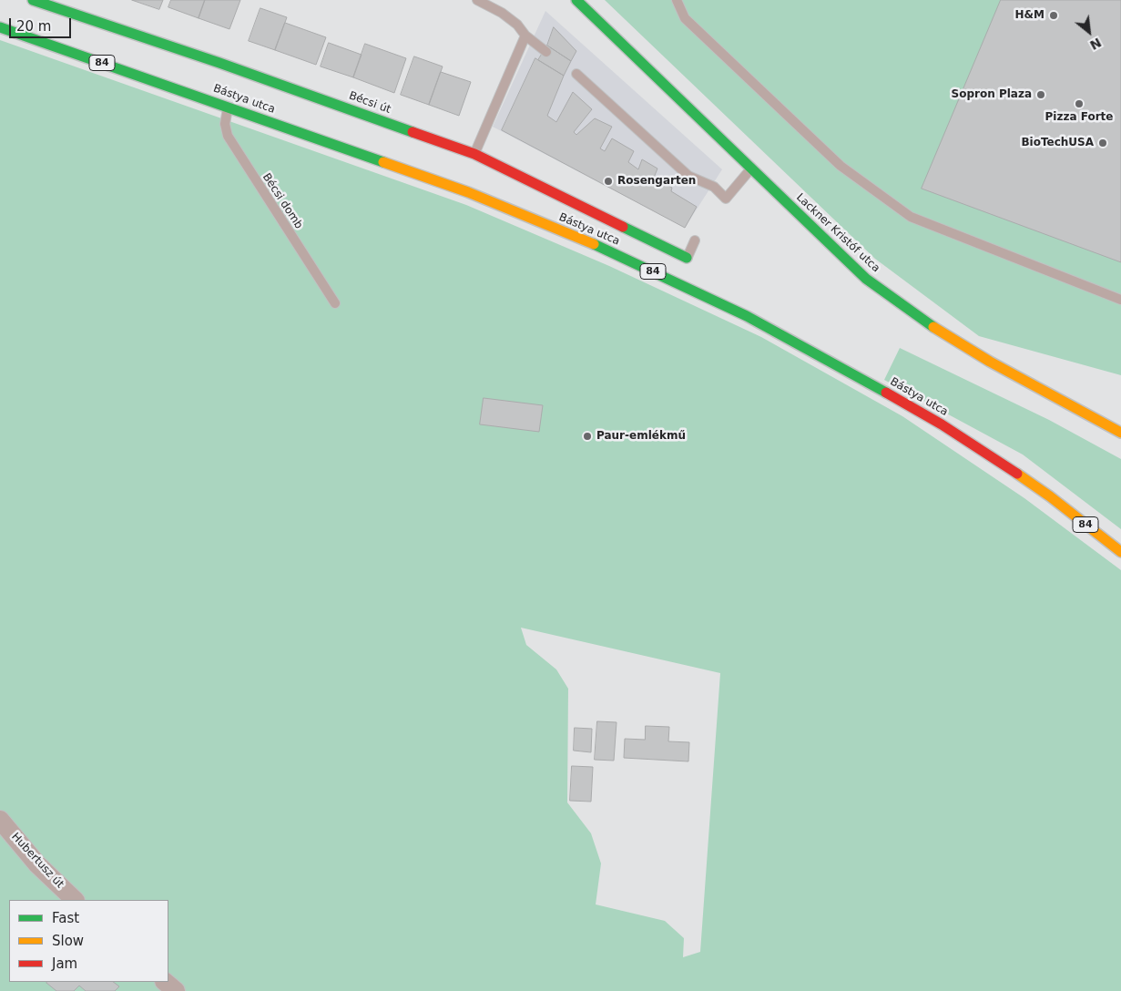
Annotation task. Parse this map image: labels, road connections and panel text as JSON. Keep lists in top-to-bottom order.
{
  "streets": {
    "street": [
      "84",
      "Bástya utca",
      "Bécsi út",
      "Lackner Kristóf utca",
      "Hubertusz út"
    ],
    "lane": ["Bécsi domb"]
  },
  "crossings": [
    ["Bástya utca", "Bécsi domb"]
  ],
  "places": [
    "H&M",
    "Sopron Plaza",
    "Pizza Forte",
    "BioTechUSA",
    "Rosengarten",
    "Paur-emlékmű"
  ],
  "legend": ["Fast", "Slow", "Jam"],
  "scale_bar": "20 m",
  "north": "bottom right"
}
